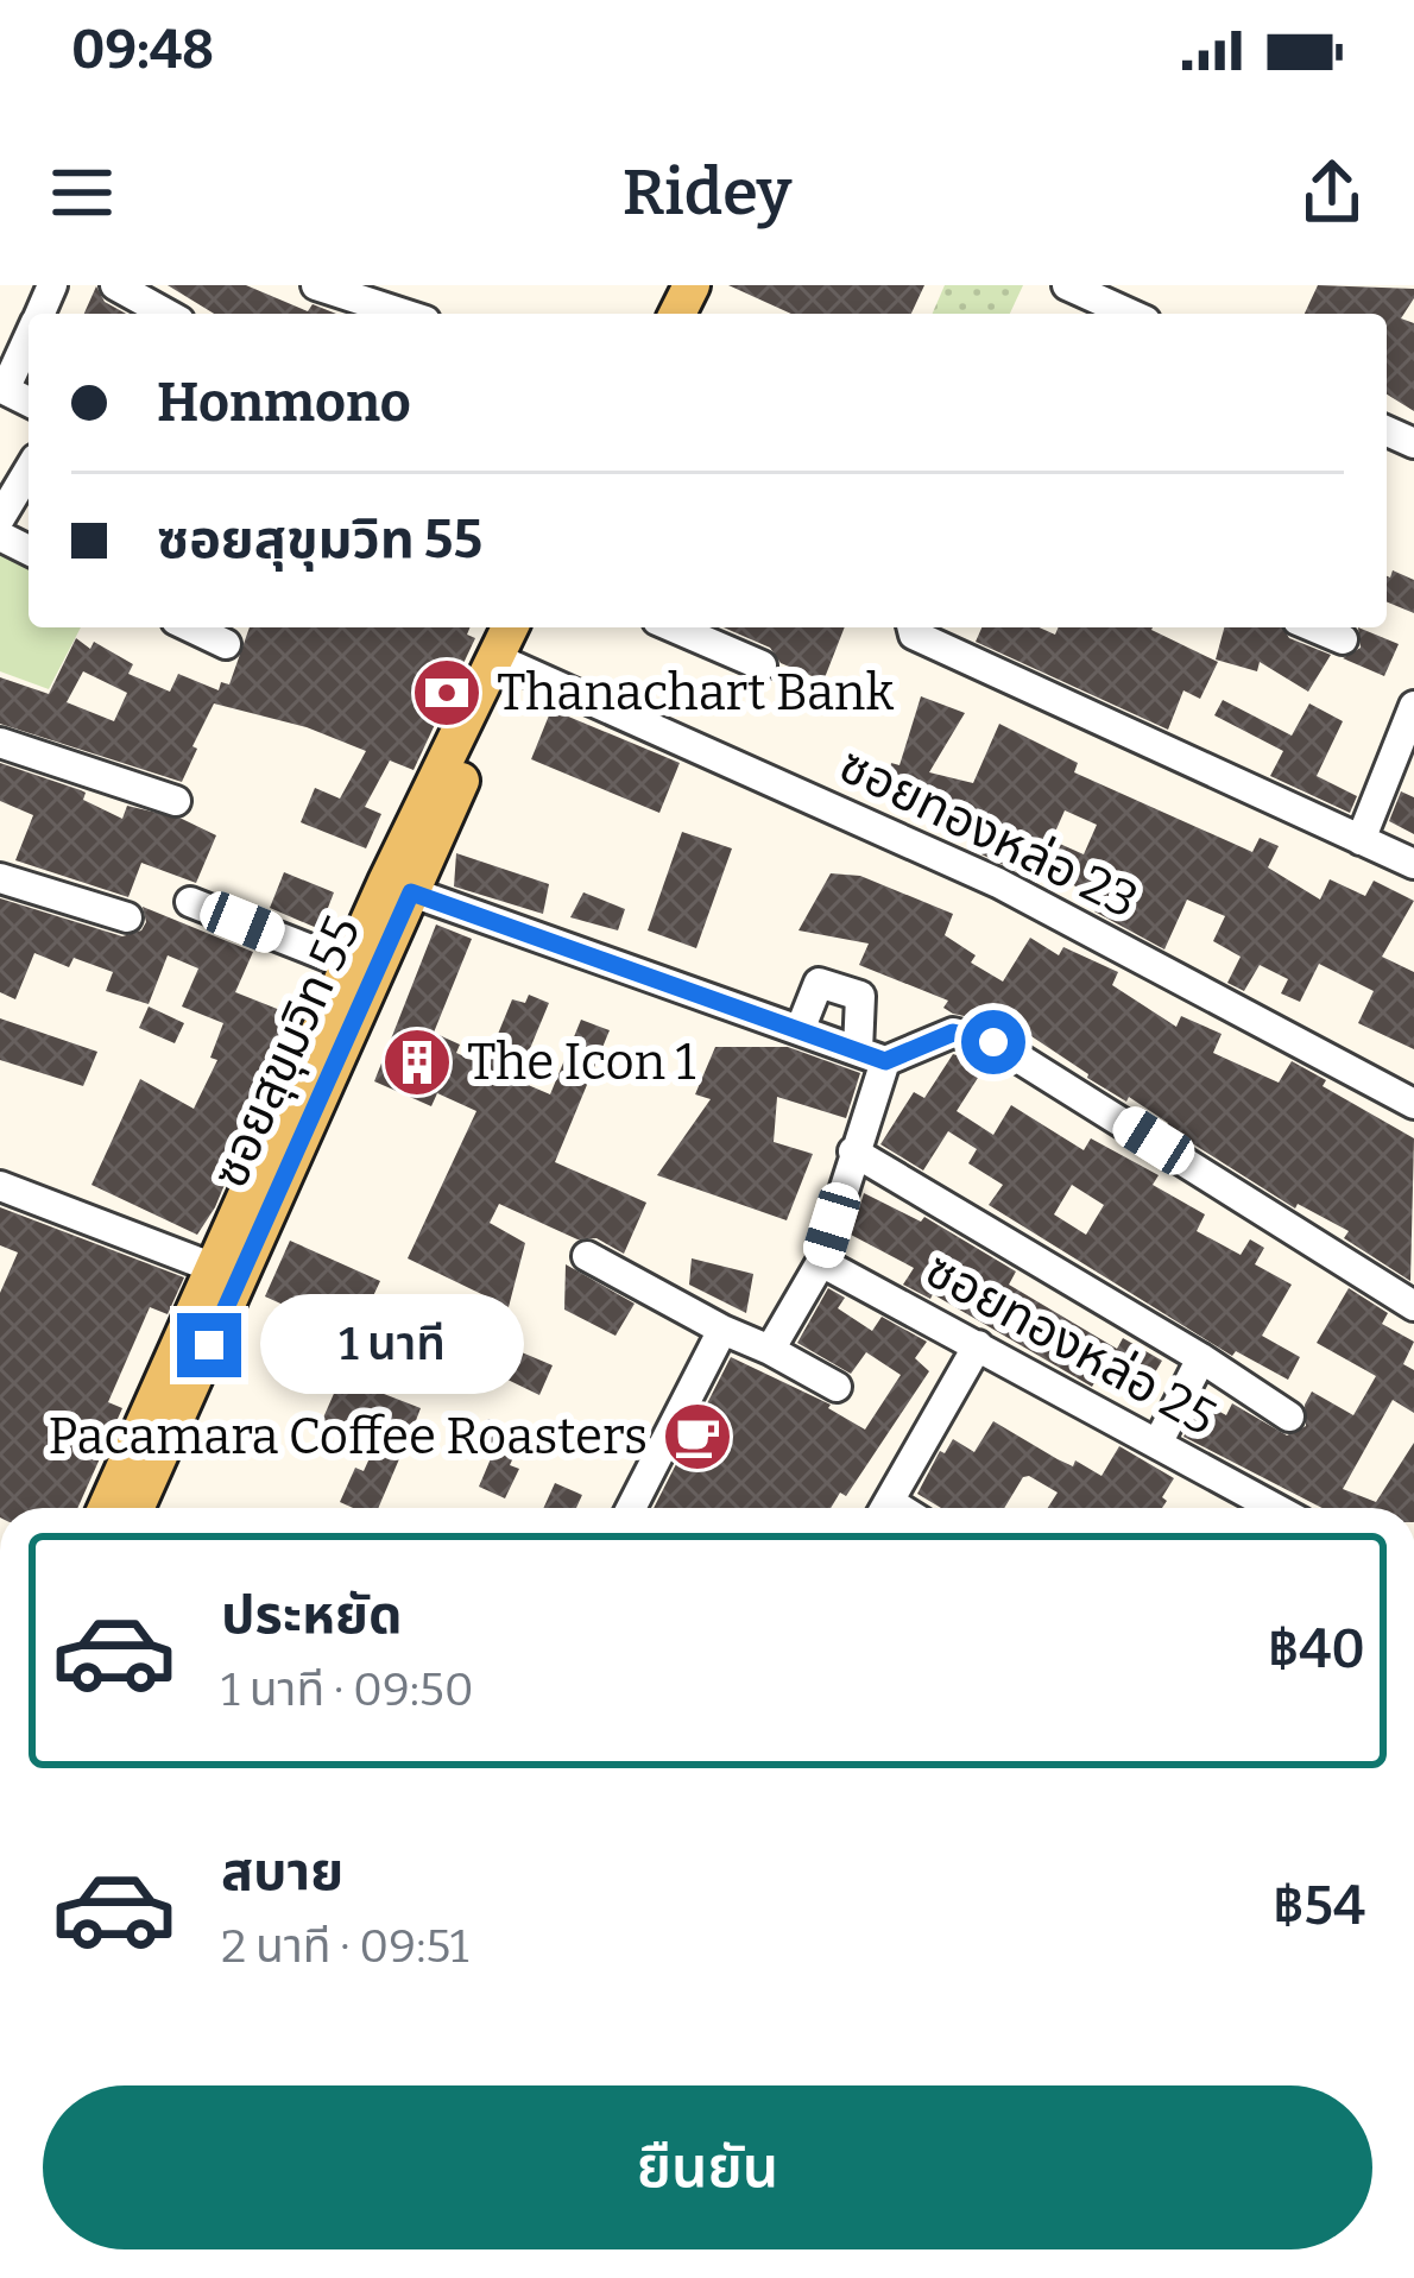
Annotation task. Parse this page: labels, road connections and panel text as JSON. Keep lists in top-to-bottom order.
{
  "streets": {
    "main road": ["ซอยสุขุมวิท 55"],
    "street": ["ซอยทองหล่อ 23", "ซอยทองหล่อ 25"]
  },
  "crossings": [
    ["ซอยทองหล่อ 23", "ซอยสุขุมวิท 55"]
  ],
  "places": {
    "bank": ["Thanachart Bank"],
    "building": ["The Icon 1"],
    "cafe": ["Pacamara Coffee Roasters"]
  },
  "page": {
    "status": "09:48",
    "header": "Ridey",
    "banner": ["Honmono", "ซอยสุขุมวิท 55"],
    "bubble": "1 นาที",
    "list": [
      {
        "name": "ประหยัด",
        "note": "1 นาที · 09:50",
        "value": "฿40"
      },
      {
        "name": "สบาย",
        "note": "2 นาที · 09:51",
        "value": "฿54"
      }
    ],
    "buttons": "ยืนยัน"
  }
}
